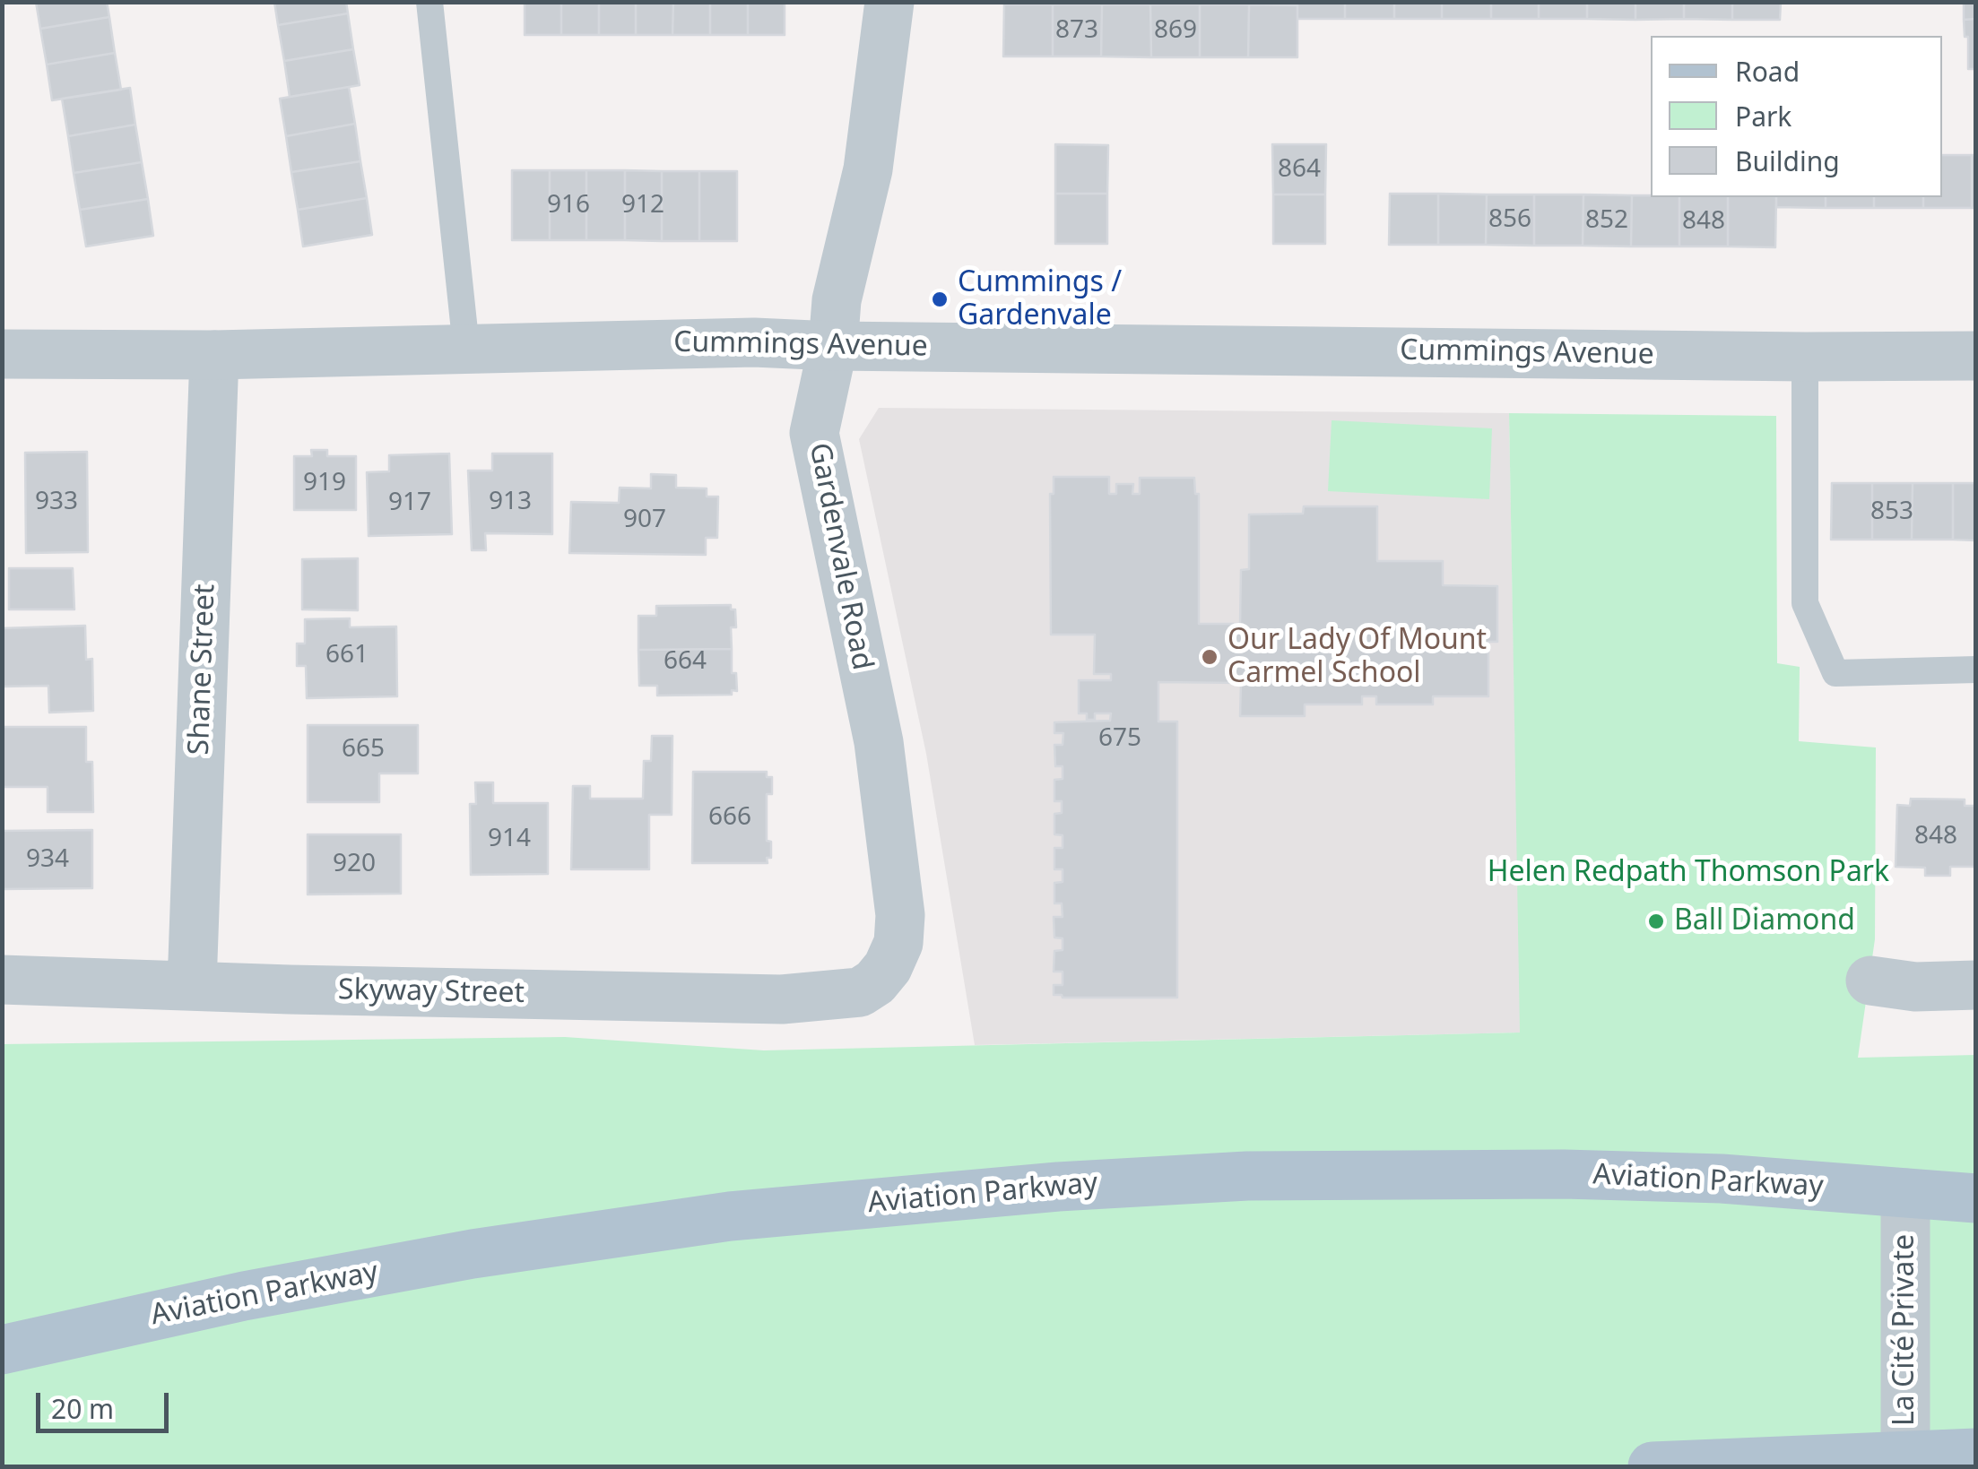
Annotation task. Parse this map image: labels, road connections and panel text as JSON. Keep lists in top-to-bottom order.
{
  "streets": {
    "main road": ["Aviation Parkway"],
    "street": [
      "Cummings Avenue",
      "Gardenvale Road",
      "Shane Street",
      "Skyway Street",
      "La Cité Private"
    ]
  },
  "crossings": [
    ["Cummings Avenue", "Gardenvale Road"],
    ["Cummings Avenue", "Shane Street"],
    ["Gardenvale Road", "Skyway Street"],
    ["Shane Street", "Skyway Street"],
    ["Aviation Parkway", "La Cité Private"]
  ],
  "parks": ["Helen Redpath Thomson Park"],
  "places": ["Cummings / Gardenvale", "Our Lady Of Mount Carmel School", "Ball Diamond"],
  "house_numbers": [
    "873",
    "869",
    "864",
    "916",
    "912",
    "856",
    "852",
    "848",
    "919",
    "933",
    "913",
    "917",
    "853",
    "907",
    "661",
    "664",
    "675",
    "665",
    "666",
    "848",
    "914",
    "934",
    "920"
  ],
  "legend": ["Road", "Park", "Building"],
  "scale_bar": "20 m"
}
